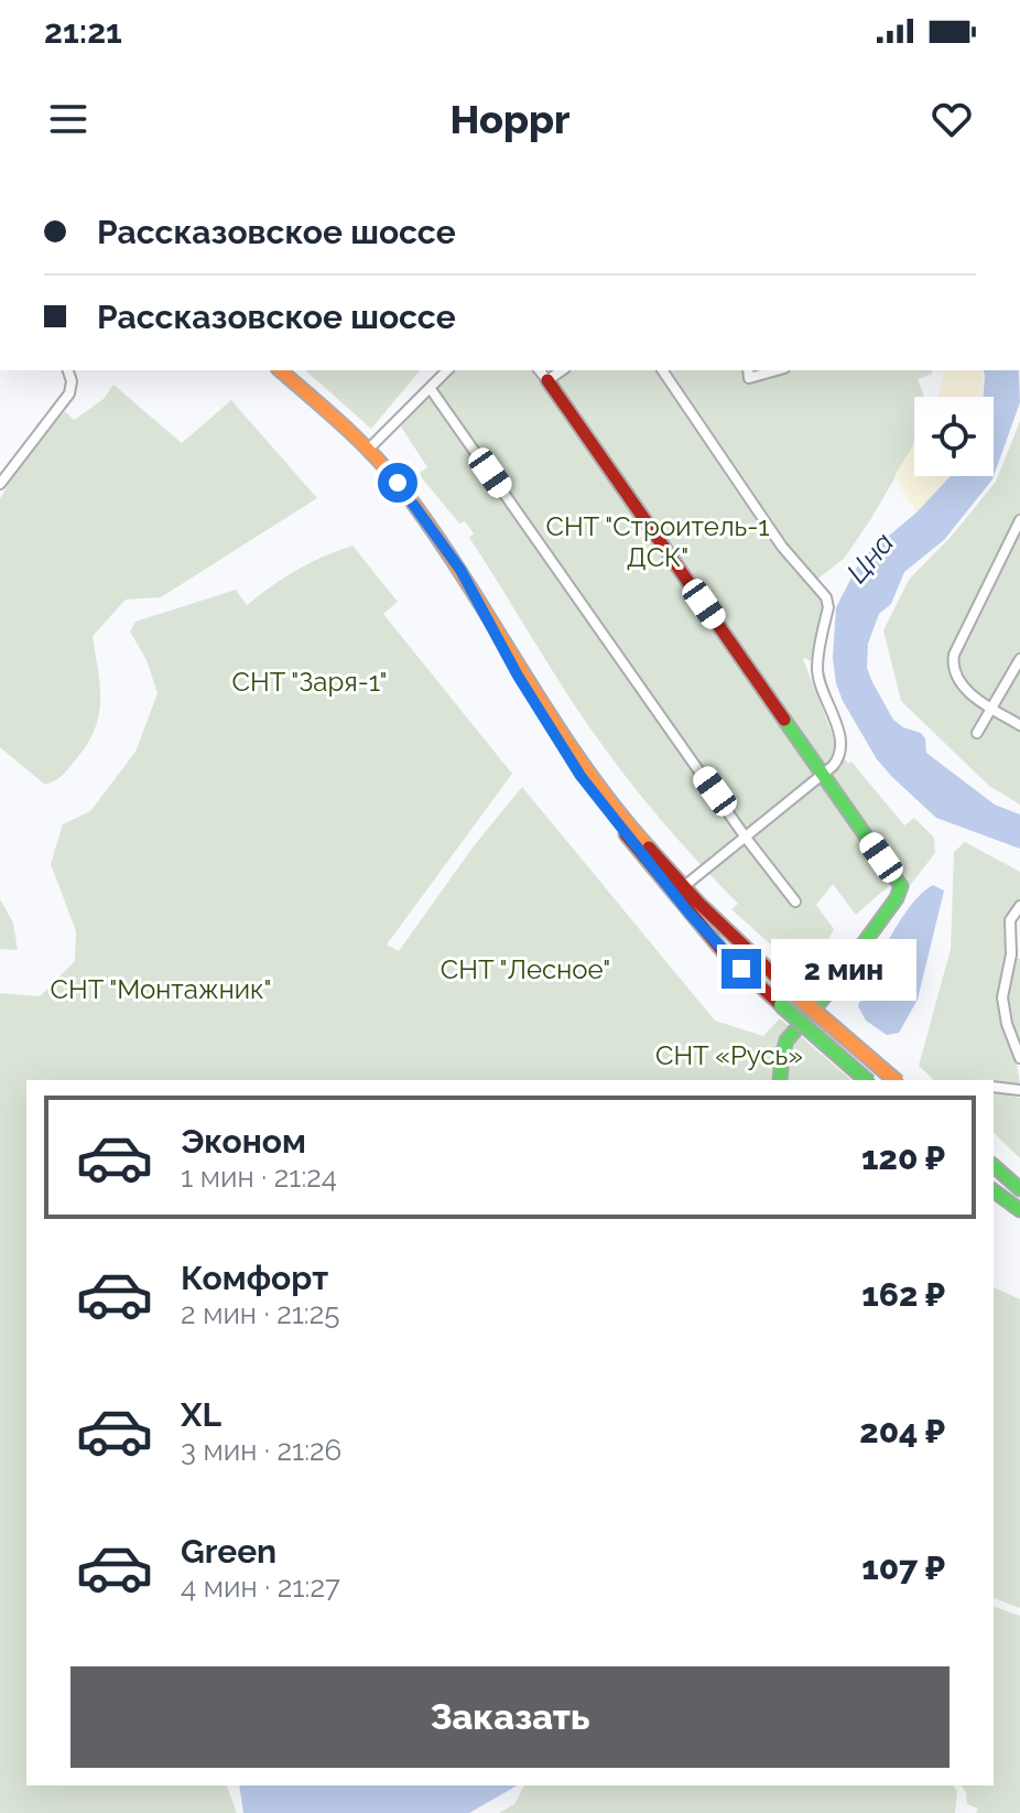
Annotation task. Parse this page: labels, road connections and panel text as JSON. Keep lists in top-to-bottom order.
{
  "water": ["Цна"],
  "parks": [
    "СНТ \"Строитель-1 ДСК\"",
    "СНТ \"Заря-1\"",
    "СНТ \"Лесное\"",
    "СНТ \"Монтажник\"",
    "СНТ «Русь»"
  ],
  "page": {
    "status": "21:21",
    "header": "Hoppr",
    "banner": ["Рассказовское шоссе", "Рассказовское шоссе"],
    "bubble": "2 мин",
    "list": [
      {
        "name": "Эконом",
        "note": "1 мин · 21:24",
        "value": "120 ₽"
      },
      {
        "name": "Комфорт",
        "note": "2 мин · 21:25",
        "value": "162 ₽"
      },
      {
        "name": "XL",
        "note": "3 мин · 21:26",
        "value": "204 ₽"
      },
      {
        "name": "Green",
        "note": "4 мин · 21:27",
        "value": "107 ₽"
      }
    ],
    "buttons": "Заказать"
  }
}
